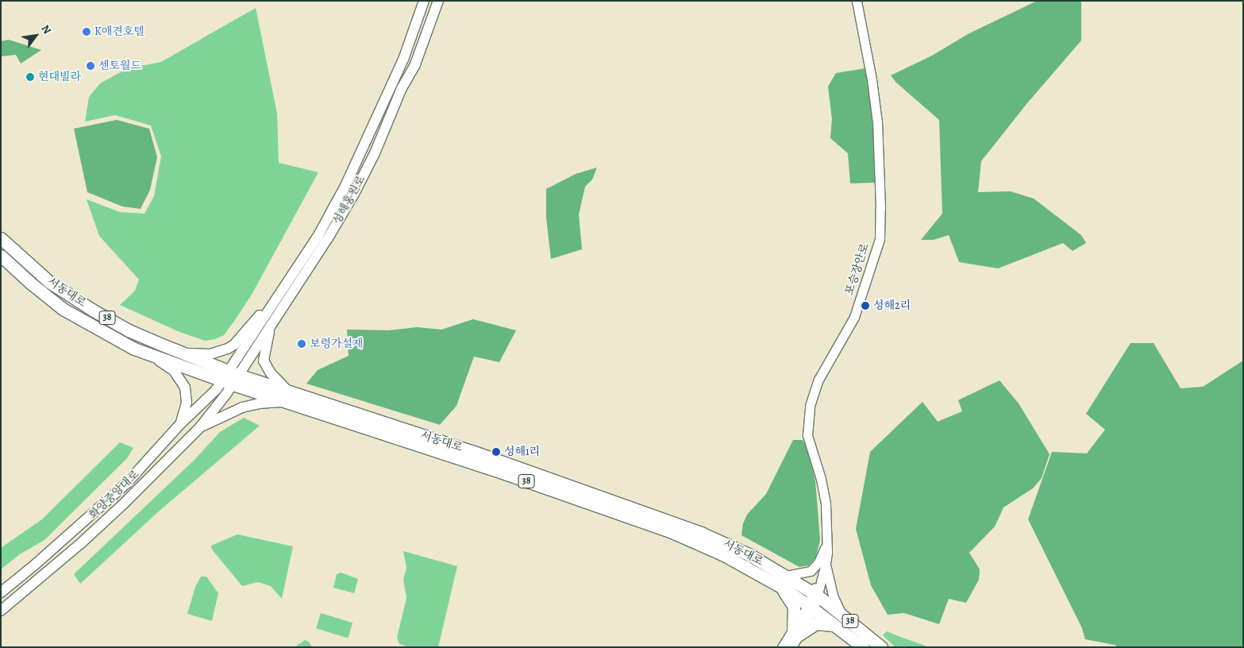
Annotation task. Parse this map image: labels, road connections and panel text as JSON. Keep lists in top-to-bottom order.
{
  "streets": {
    "main road": [
      "성해홍원로",
      "서동대로",
      "38",
      "화양중앙대로"
    ],
    "street": ["포승장안로"]
  },
  "crossings": [
    ["성해홍원로", "서동대로"],
    ["성해홍원로", "화양중앙대로"],
    ["서동대로", "화양중앙대로"]
  ],
  "places": [
    "K애견호텔",
    "센토월드",
    "현대빌라",
    "성해2리",
    "보령가설재",
    "성해1리"
  ],
  "north": "top right"
}
